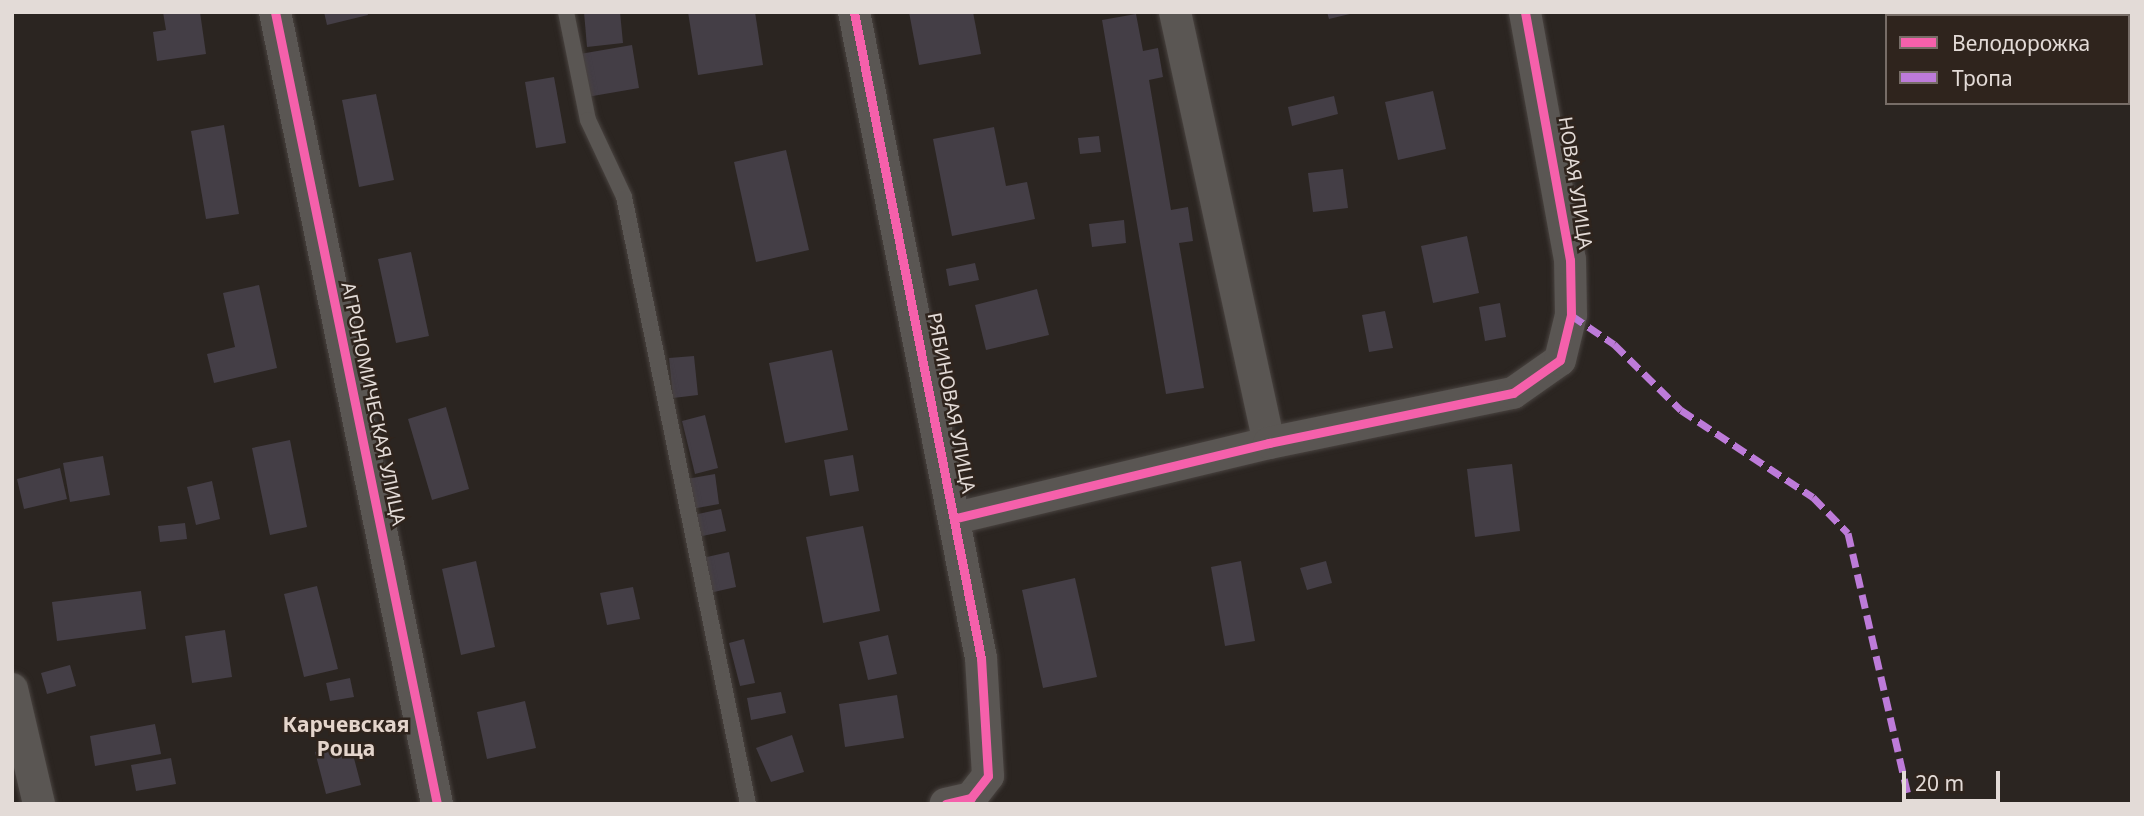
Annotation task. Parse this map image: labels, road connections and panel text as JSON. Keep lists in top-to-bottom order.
{
  "streets": {
    "street": ["НОВАЯ УЛИЦА", "РЯБИНОВАЯ УЛИЦА", "АГРОНОМИЧЕСКАЯ УЛИЦА"]
  },
  "districts": ["Карчевская Роща"],
  "legend": ["Велодорожка", "Тропа"],
  "scale_bar": "20 m"
}
